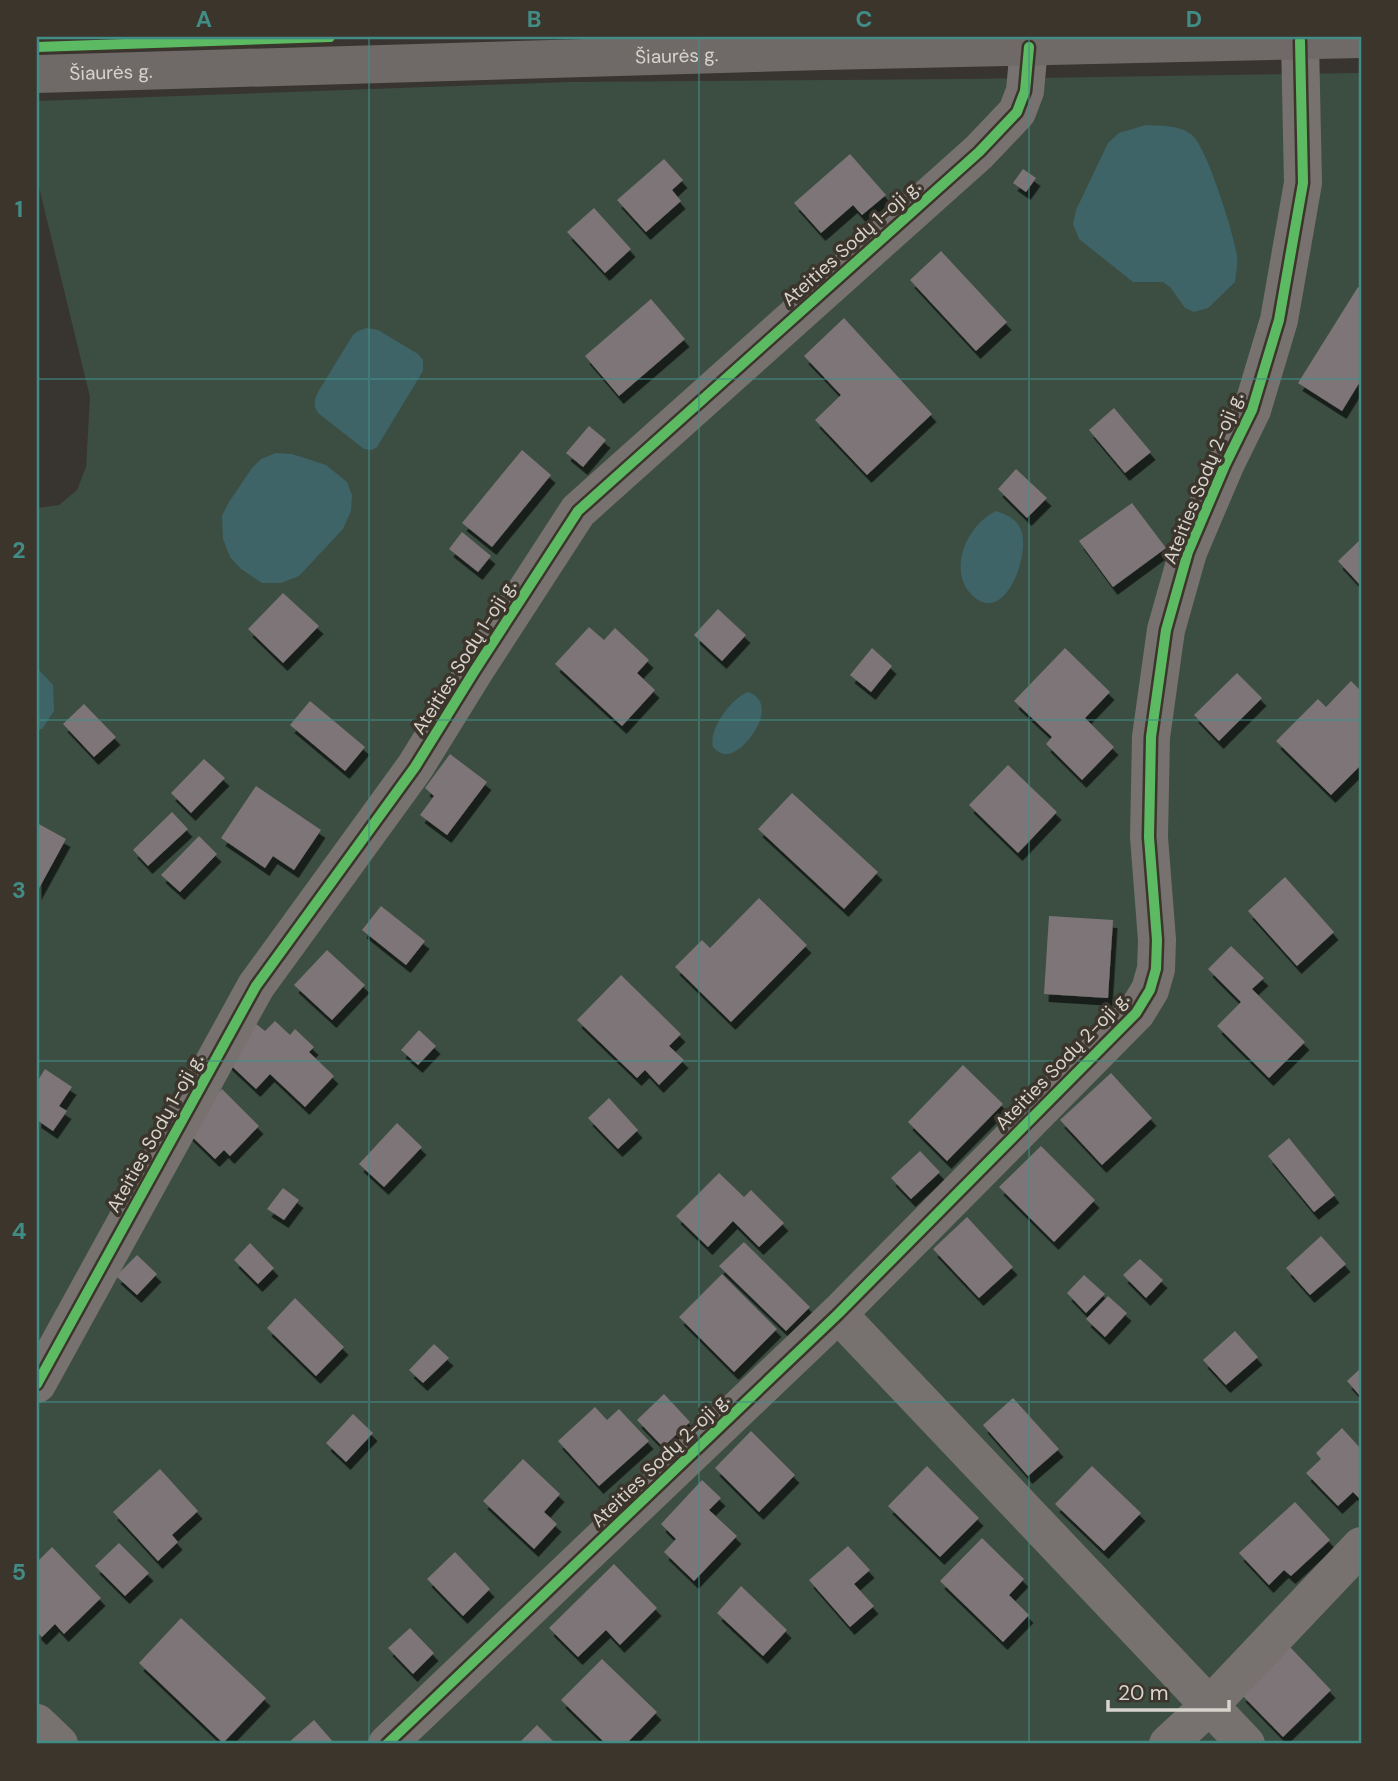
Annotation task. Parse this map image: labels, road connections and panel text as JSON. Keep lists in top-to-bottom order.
{
  "streets": {
    "main road": ["Šiaurės g."],
    "street": ["Ateities Sodų 1-oji g.", "Ateities Sodų 2-oji g."]
  },
  "crossings": [
    ["Šiaurės g.", "Ateities Sodų 1-oji g."],
    ["Šiaurės g.", "Ateities Sodų 2-oji g."]
  ],
  "scale_bar": "20 m",
  "grid": {
    "columns": [
      "A",
      "B",
      "C",
      "D"
    ],
    "rows": [
      "1",
      "2",
      "3",
      "4",
      "5"
    ]
  }
}
